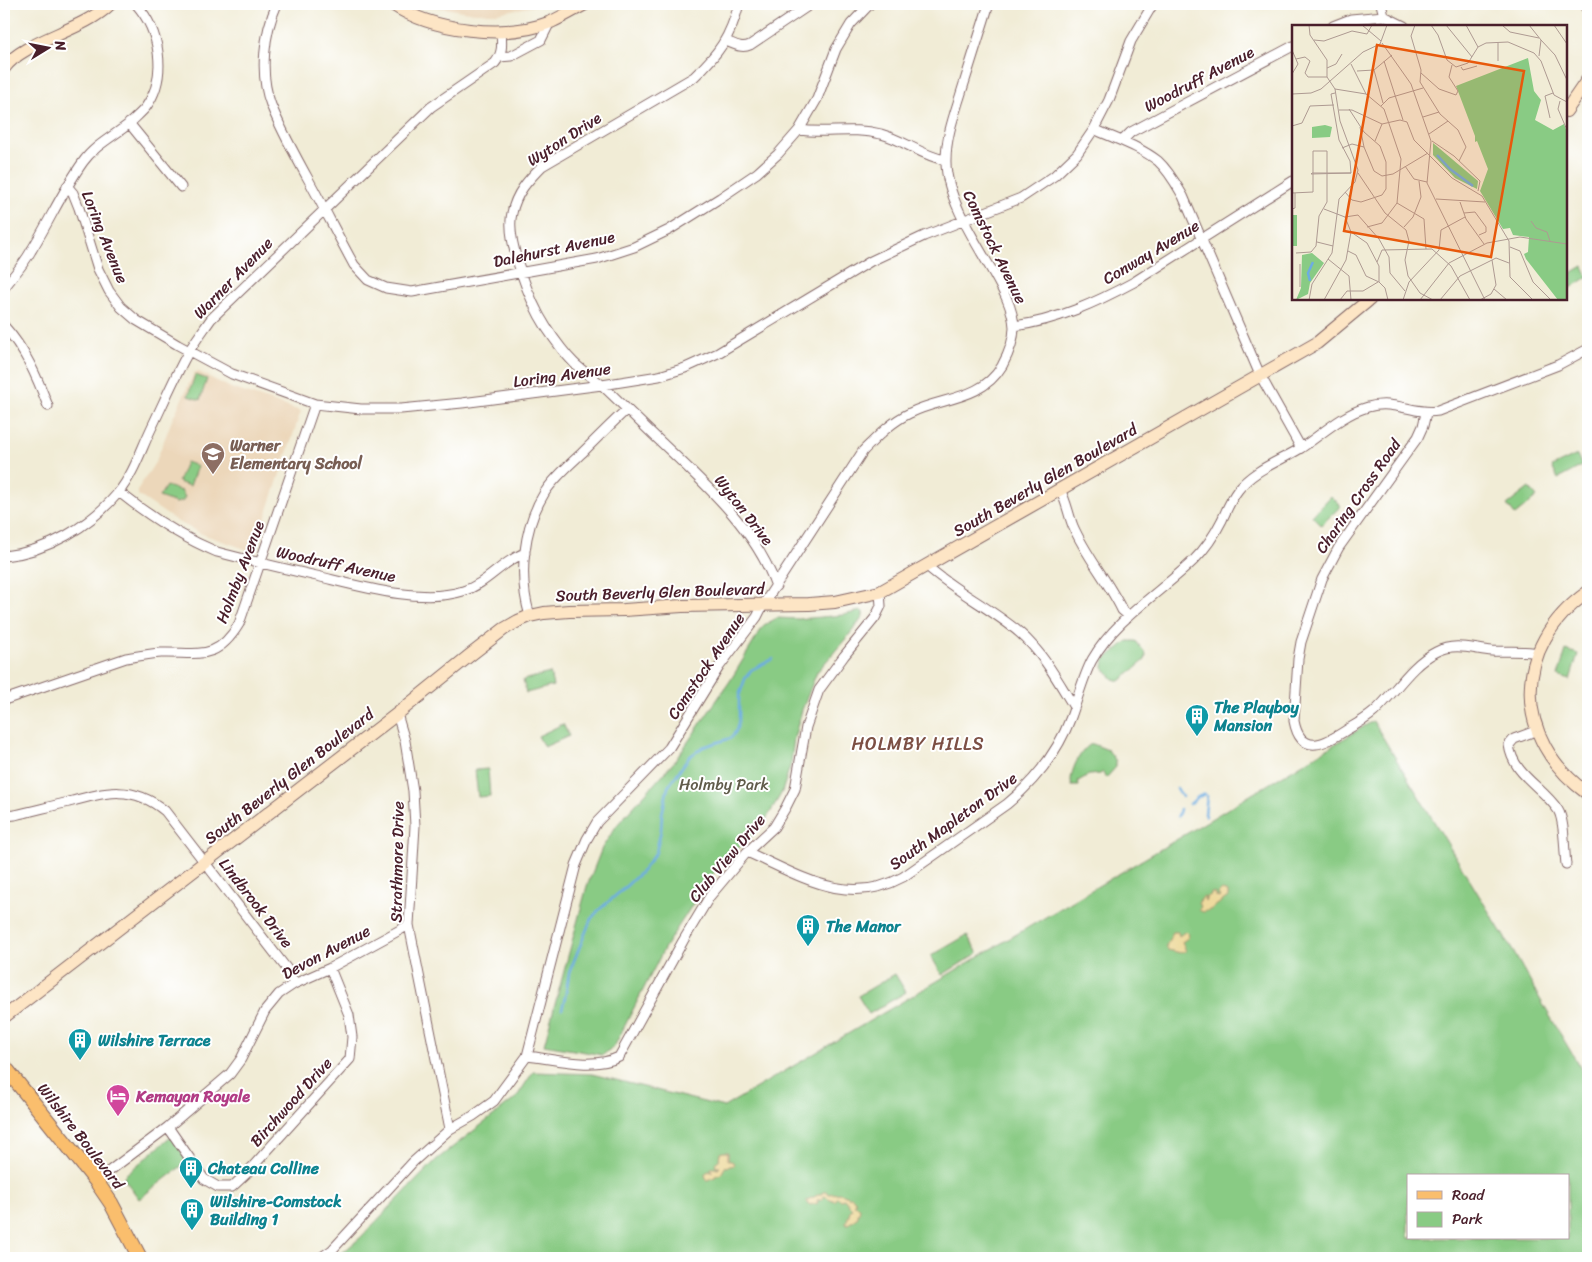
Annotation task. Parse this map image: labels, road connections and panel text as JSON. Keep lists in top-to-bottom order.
{
  "streets": {
    "main road": ["South Beverly Glen Boulevard", "Wilshire Boulevard"],
    "street": [
      "Woodruff Avenue",
      "Wyton Drive",
      "Loring Avenue",
      "Comstock Avenue",
      "Dalehurst Avenue",
      "Conway Avenue",
      "Warner Avenue",
      "Charing Cross Road",
      "Holmby Avenue",
      "South Mapleton Drive",
      "Club View Drive",
      "Strathmore Drive",
      "Lindbrook Drive",
      "Devon Avenue",
      "Birchwood Drive"
    ]
  },
  "crossings": [
    ["Woodruff Avenue", "Warner Avenue"],
    ["Woodruff Avenue", "Holmby Avenue"],
    ["Wyton Drive", "Loring Avenue"],
    ["Wyton Drive", "Comstock Avenue"],
    ["Wyton Drive", "Dalehurst Avenue"],
    ["Loring Avenue", "Comstock Avenue"],
    ["Loring Avenue", "Warner Avenue"],
    ["Loring Avenue", "Holmby Avenue"],
    ["Comstock Avenue", "Conway Avenue"],
    ["Comstock Avenue", "South Beverly Glen Boulevard"],
    ["Comstock Avenue", "Club View Drive"],
    ["Comstock Avenue", "Strathmore Drive"],
    ["Dalehurst Avenue", "Warner Avenue"],
    ["South Beverly Glen Boulevard", "Club View Drive"],
    ["South Beverly Glen Boulevard", "Strathmore Drive"],
    ["South Beverly Glen Boulevard", "Lindbrook Drive"],
    ["Charing Cross Road", "South Mapleton Drive"],
    ["South Mapleton Drive", "Club View Drive"],
    ["Strathmore Drive", "Devon Avenue"],
    ["Lindbrook Drive", "Devon Avenue"],
    ["Devon Avenue", "Birchwood Drive"],
    ["Devon Avenue", "Wilshire Boulevard"]
  ],
  "districts": ["HOLMBY HILLS"],
  "parks": ["Holmby Park"],
  "places": {
    "school or university": ["Warner Elementary School"],
    "building": [
      "The Playboy Mansion",
      "The Manor",
      "Wilshire Terrace",
      "Chateau Colline",
      "Wilshire-Comstock Building 1"
    ],
    "hotel": ["Kemayan Royale"]
  },
  "legend": ["Road", "Park"],
  "north": "right"
}
